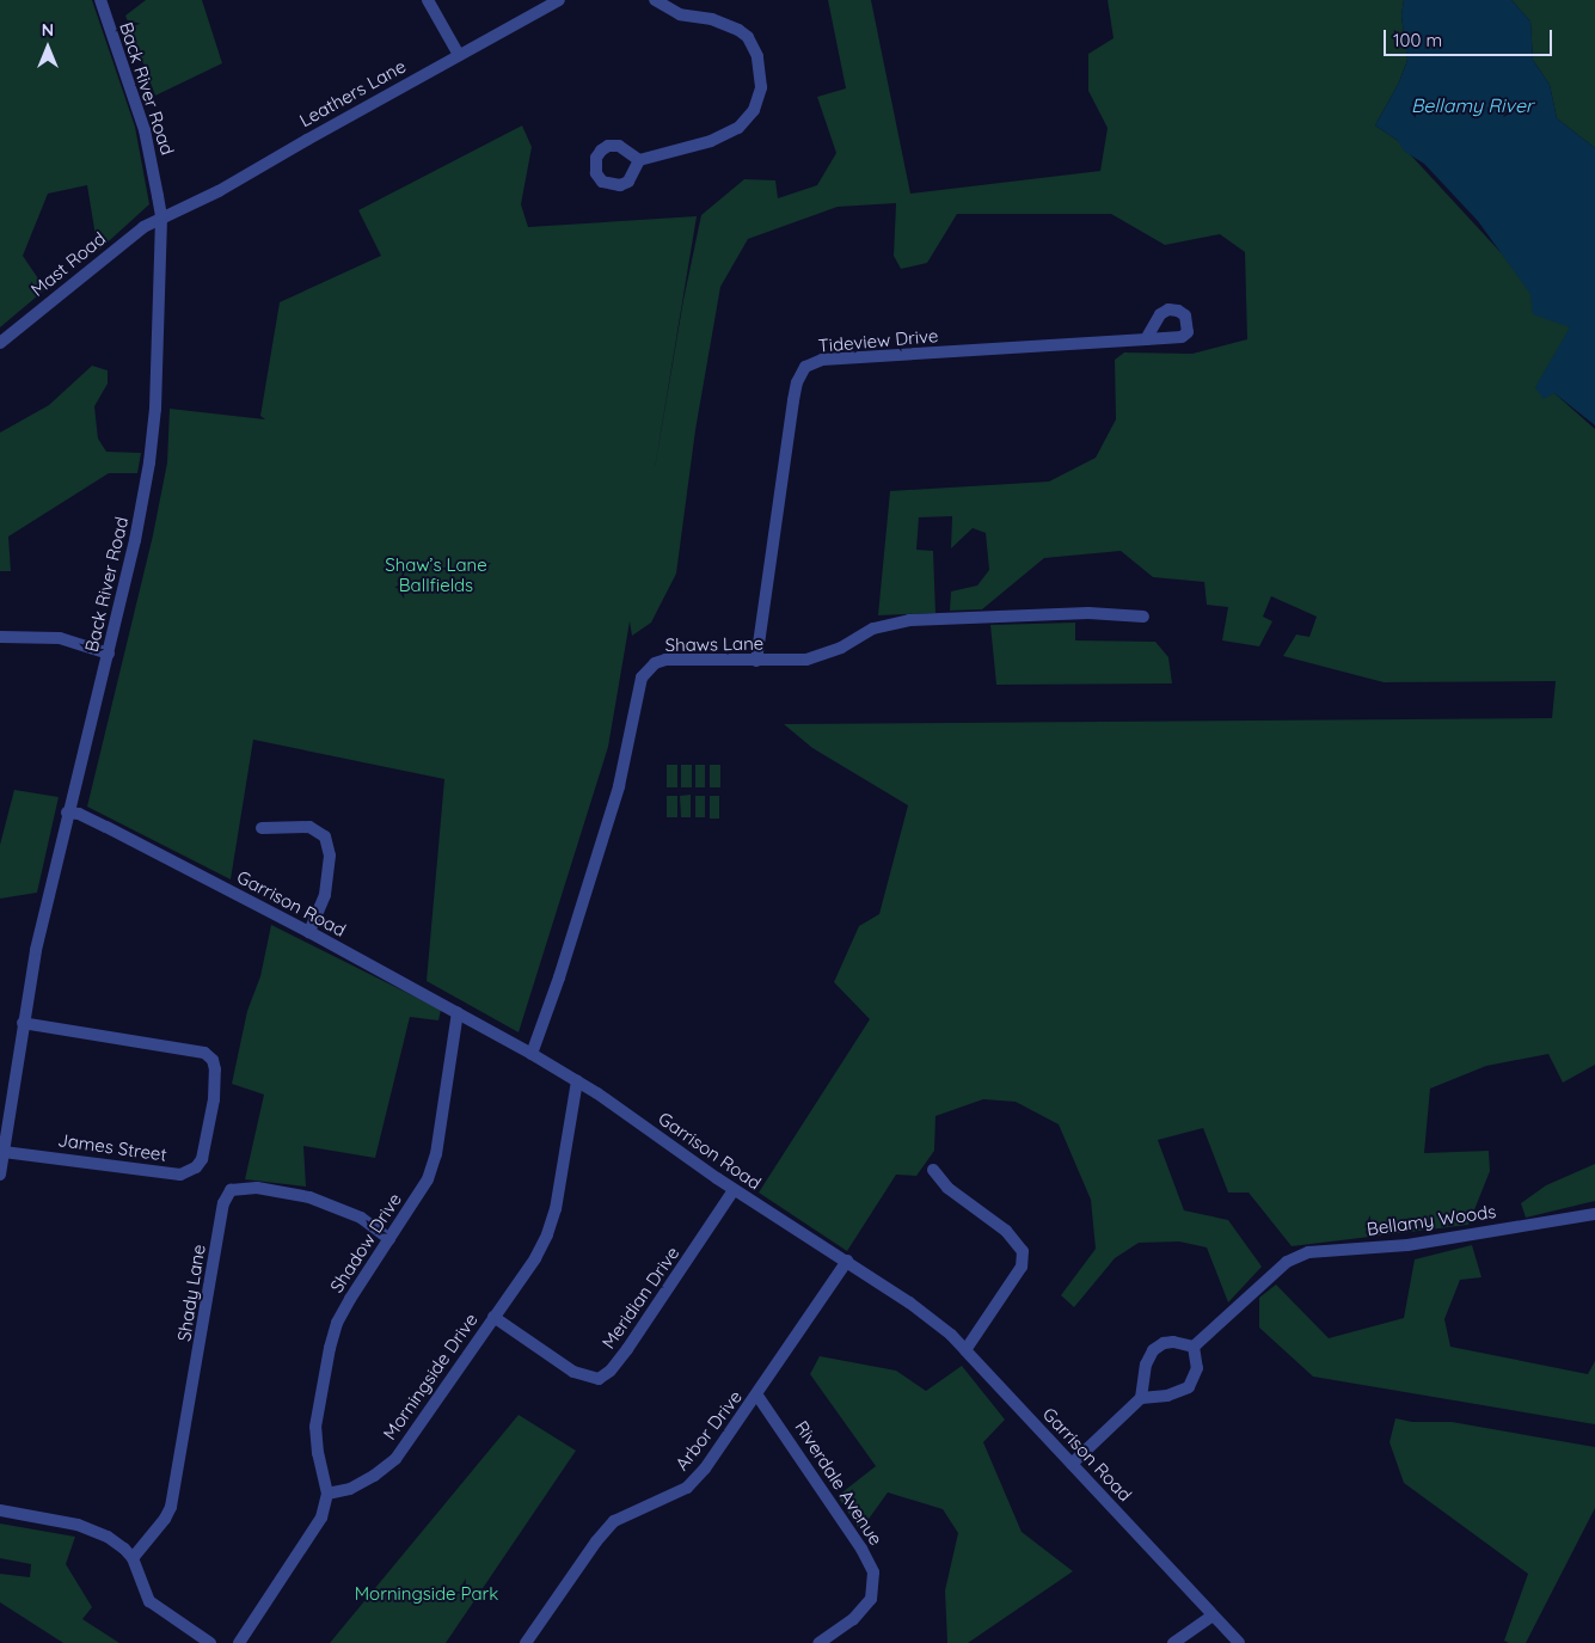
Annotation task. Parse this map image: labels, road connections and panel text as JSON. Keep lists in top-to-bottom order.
{
  "streets": {
    "street": [
      "Back River Road",
      "Leathers Lane",
      "Mast Road",
      "Tideview Drive",
      "Shaws Lane",
      "Garrison Road",
      "James Street",
      "Bellamy Woods",
      "Shadow Drive",
      "Shady Lane",
      "Meridian Drive",
      "Morningside Drive",
      "Arbor Drive",
      "Riverdale Avenue"
    ]
  },
  "crossings": [
    ["Back River Road", "Leathers Lane"],
    ["Back River Road", "Mast Road"],
    ["Back River Road", "Garrison Road"],
    ["Back River Road", "James Street"],
    ["Leathers Lane", "Mast Road"],
    ["Tideview Drive", "Shaws Lane"],
    ["Shaws Lane", "Garrison Road"],
    ["Garrison Road", "Shadow Drive"],
    ["Garrison Road", "Meridian Drive"],
    ["Garrison Road", "Morningside Drive"],
    ["Garrison Road", "Arbor Drive"],
    ["Shadow Drive", "Shady Lane"],
    ["Shadow Drive", "Morningside Drive"],
    ["Meridian Drive", "Morningside Drive"],
    ["Arbor Drive", "Riverdale Avenue"]
  ],
  "water": ["Bellamy River"],
  "parks": ["Shaw’s Lane Ballfields", "Morningside Park"],
  "scale_bar": "100 m",
  "north": "top"
}
